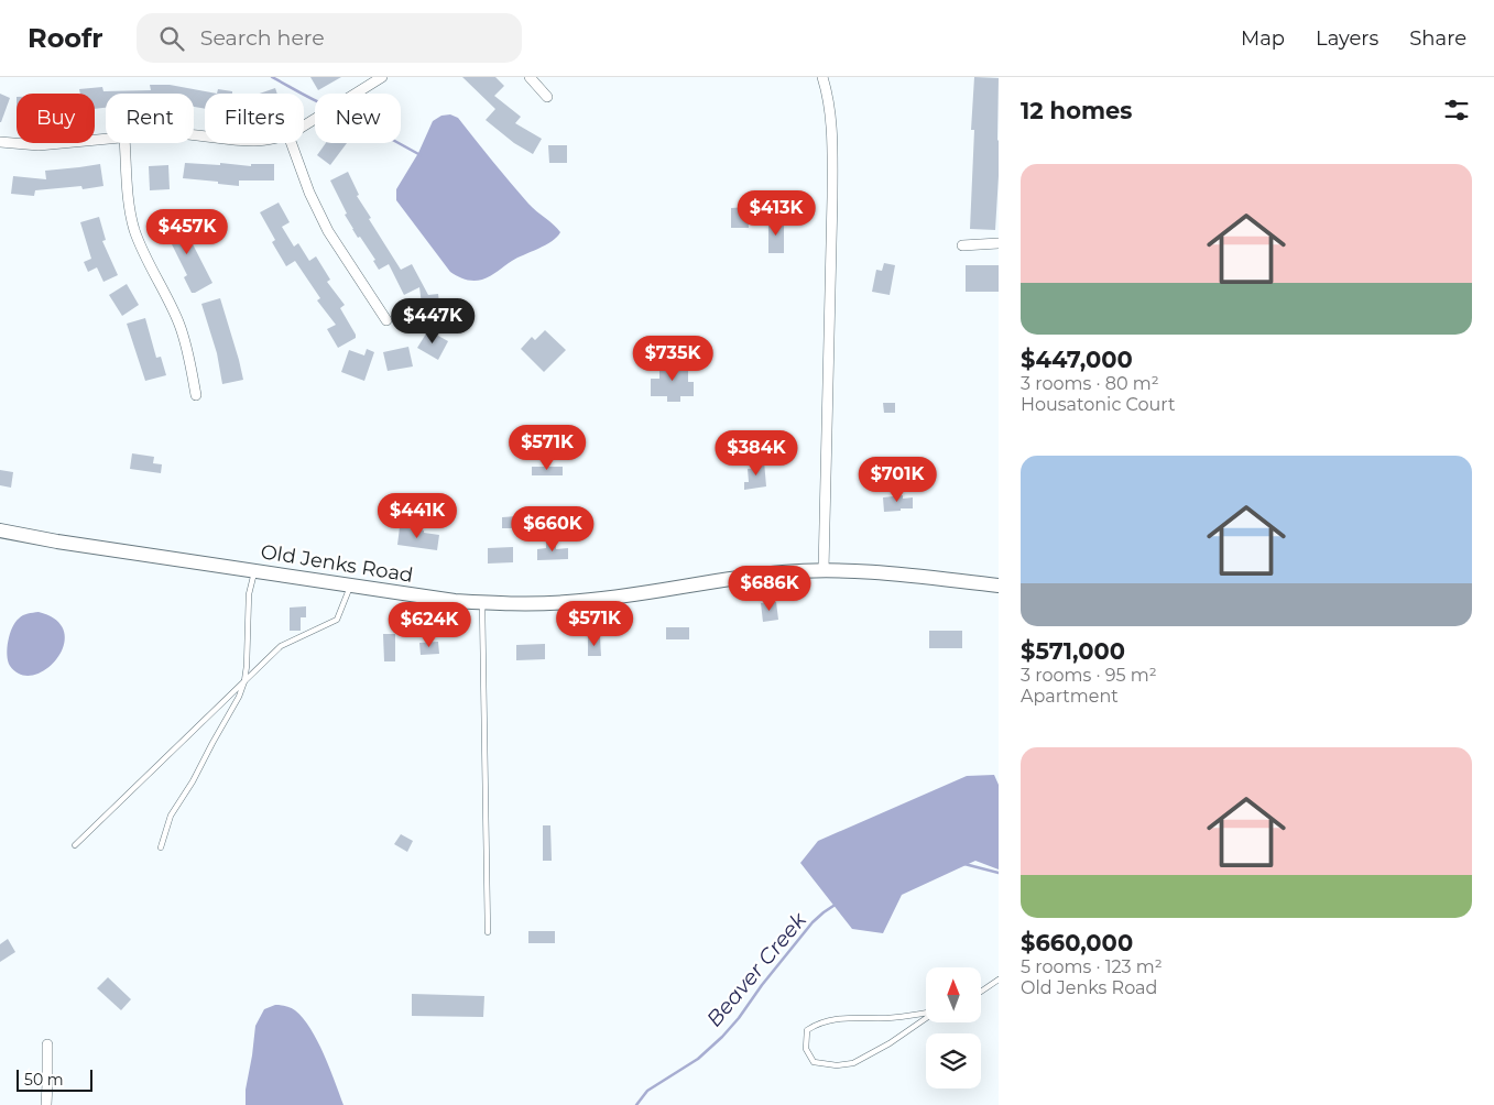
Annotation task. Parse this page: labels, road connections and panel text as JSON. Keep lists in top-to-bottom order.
{
  "streets": {
    "street": ["Old Jenks Road"]
  },
  "water": ["Beaver Creek"],
  "scale_bar": "50 m",
  "north": "top",
  "page": {
    "header": "Roofr",
    "search": "Search here",
    "nav": ["Map", "Layers", "Share"],
    "heading": "12 homes",
    "chip": [
      "Buy",
      "Rent",
      "Filters",
      "New"
    ],
    "list": [
      {
        "name": "$447,000",
        "note": "3 rooms · 80 m² · Housatonic Court"
      },
      {
        "name": "$571,000",
        "note": "3 rooms · 95 m² · Apartment"
      },
      {
        "name": "$660,000",
        "note": "5 rooms · 123 m² · Old Jenks Road"
      }
    ],
    "price": [
      "$413K",
      "$457K",
      "$447K",
      "$735K",
      "$571K",
      "$384K",
      "$701K",
      "$441K",
      "$660K",
      "$686K",
      "$571K",
      "$624K"
    ],
    "scale": "50 m"
  }
}
